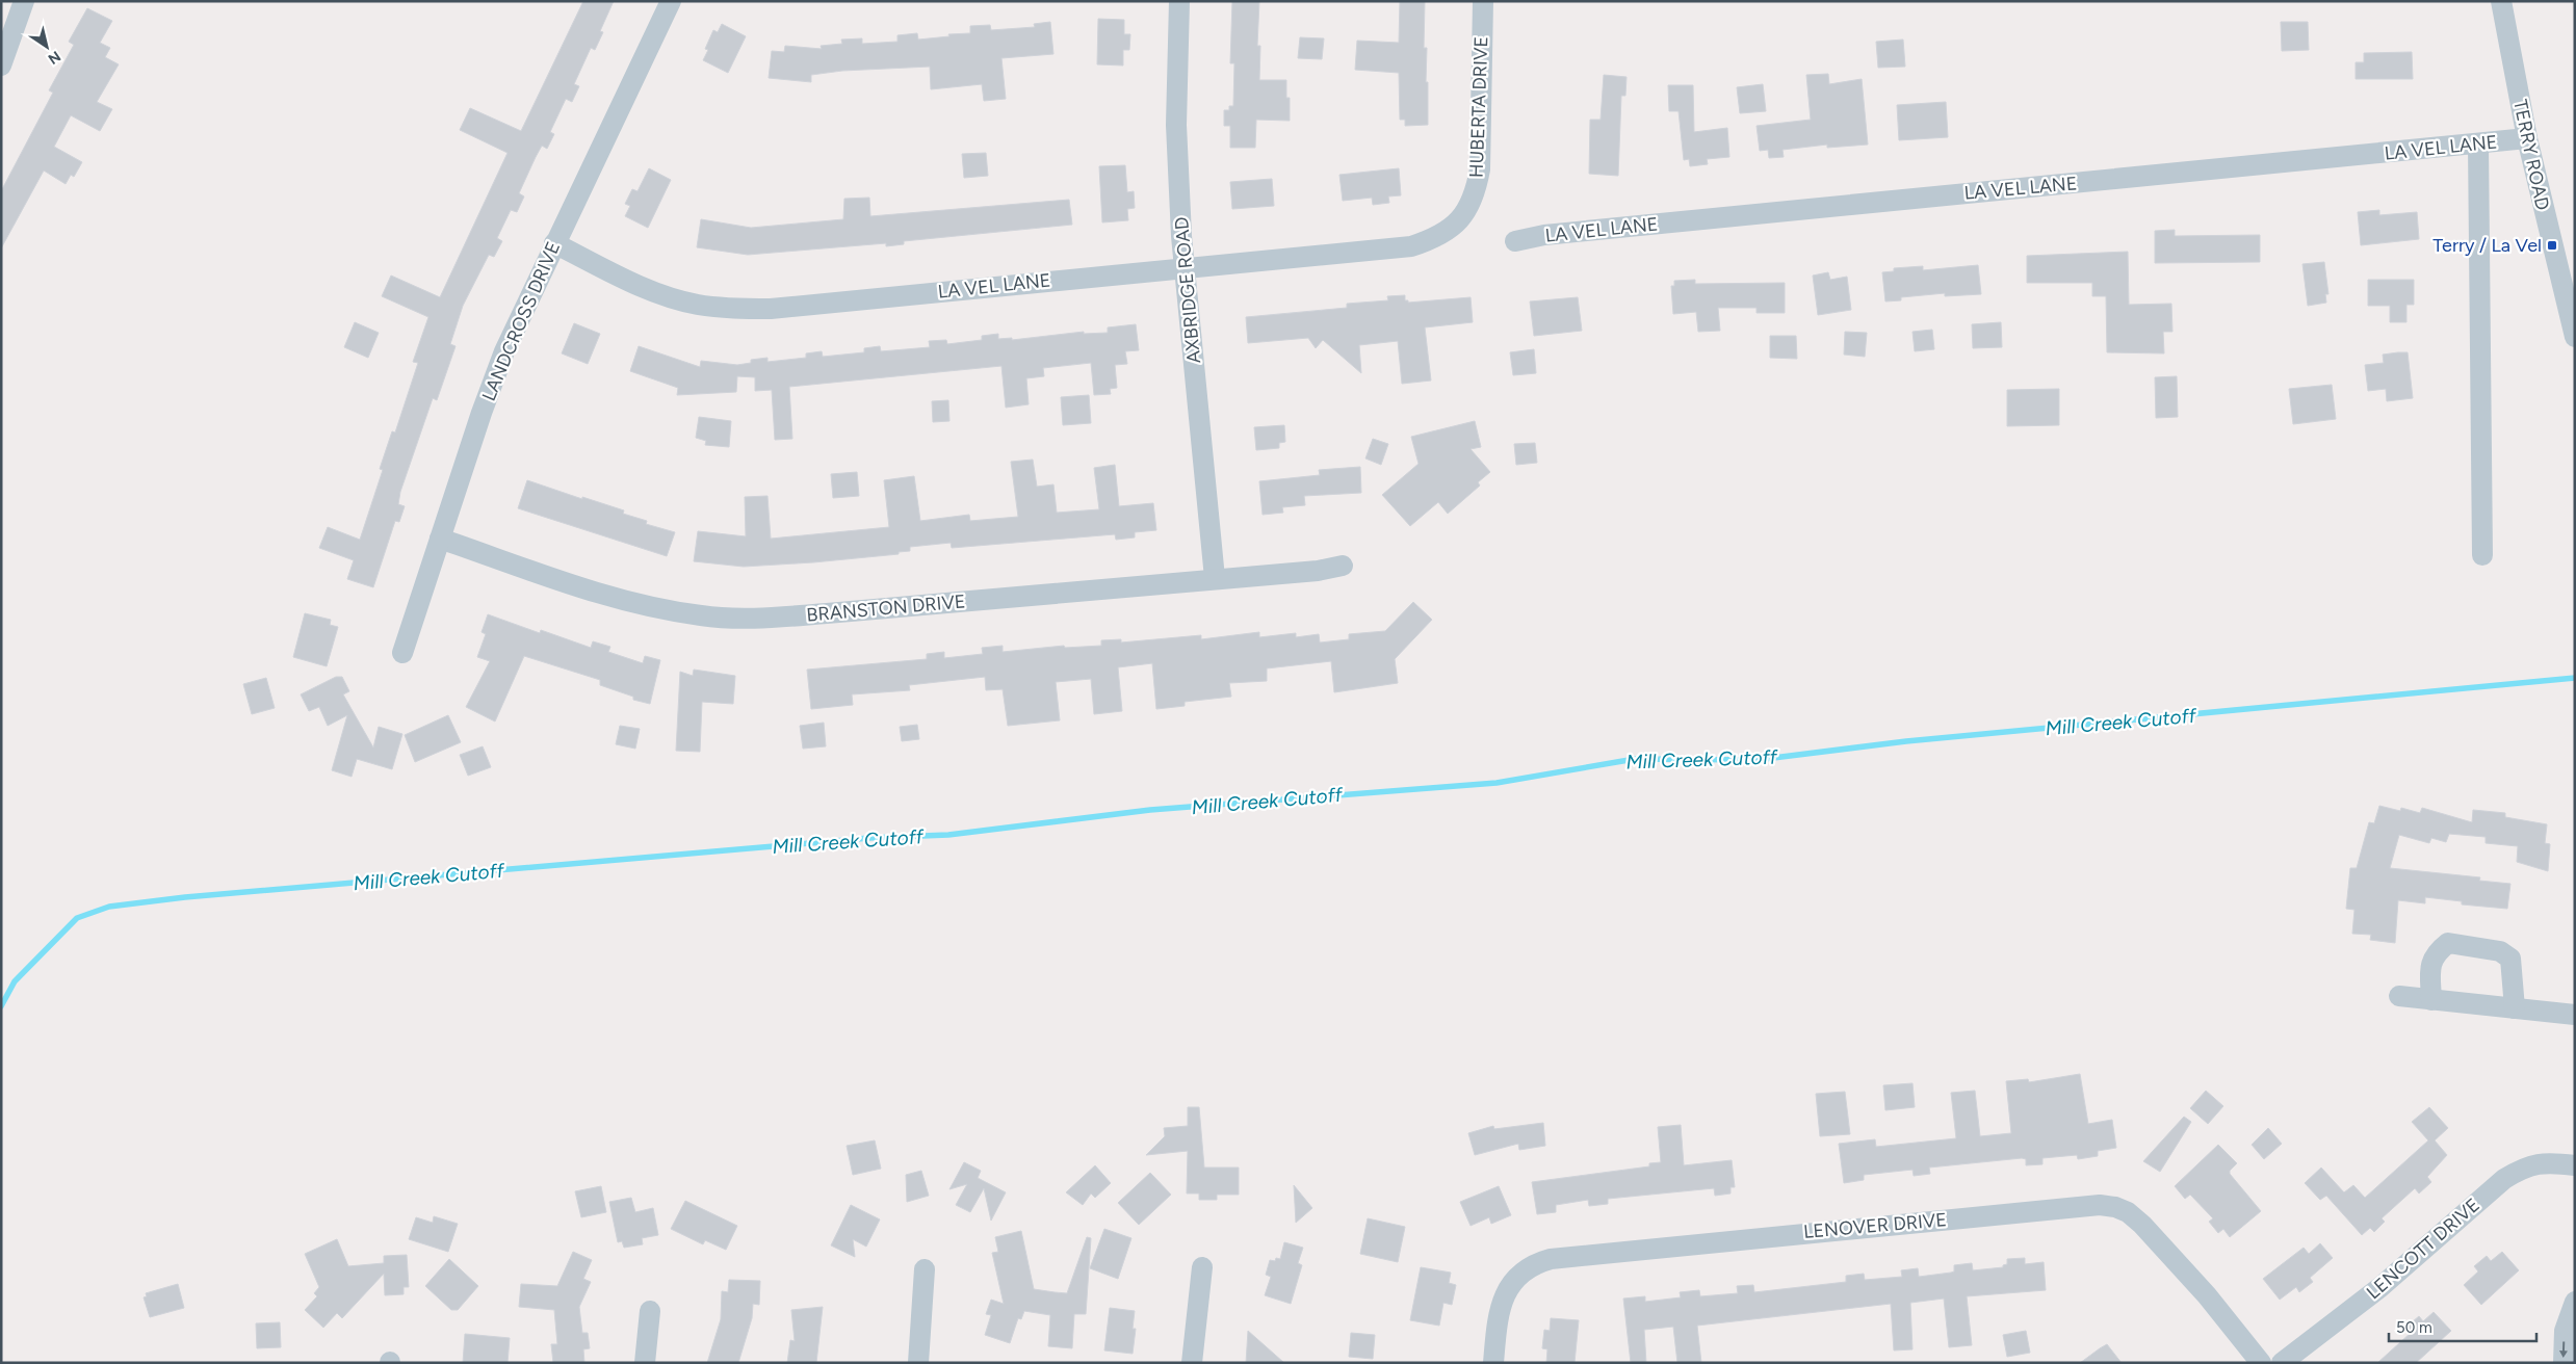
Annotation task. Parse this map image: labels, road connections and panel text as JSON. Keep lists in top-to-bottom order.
{
  "streets": {
    "street": [
      "HUBERTA DRIVE",
      "LA VEL LANE",
      "TERRY ROAD",
      "AXBRIDGE ROAD",
      "LANDCROSS DRIVE",
      "BRANSTON DRIVE",
      "LENOVER DRIVE",
      "LENCOTT DRIVE"
    ]
  },
  "crossings": [
    ["HUBERTA DRIVE", "LA VEL LANE"],
    ["LA VEL LANE", "TERRY ROAD"],
    ["LA VEL LANE", "AXBRIDGE ROAD"],
    ["LA VEL LANE", "LANDCROSS DRIVE"],
    ["AXBRIDGE ROAD", "BRANSTON DRIVE"],
    ["LANDCROSS DRIVE", "BRANSTON DRIVE"]
  ],
  "water": ["Mill Creek Cutoff"],
  "places": {
    "transit": ["Terry / La Vel"]
  },
  "scale_bar": "50 m",
  "north": "bottom right"
}
